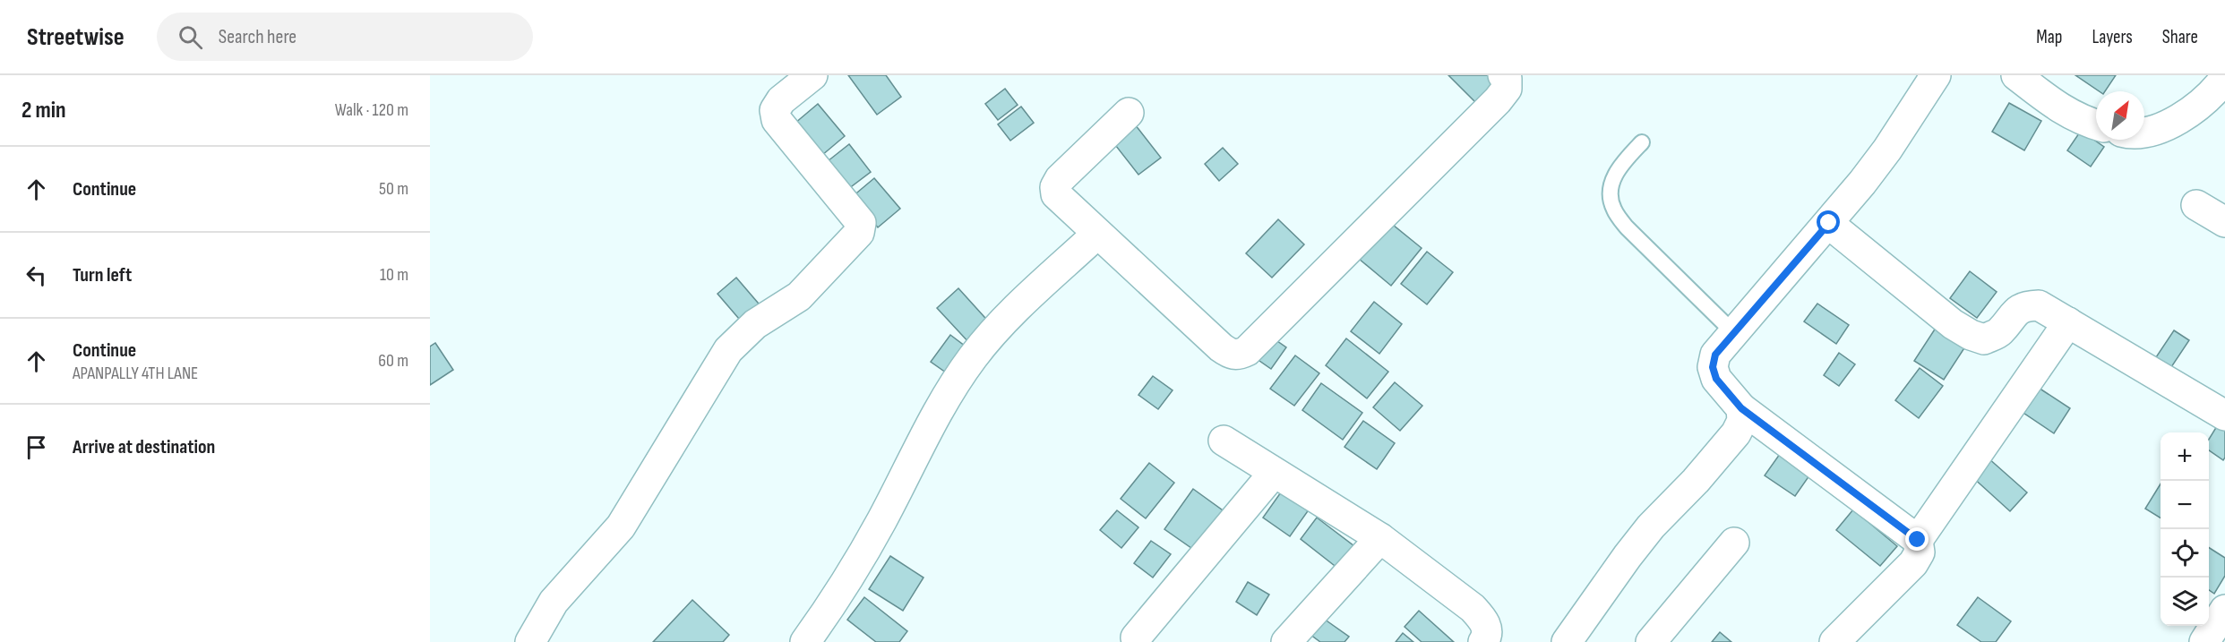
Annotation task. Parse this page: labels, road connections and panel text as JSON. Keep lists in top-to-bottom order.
{
  "north": "top right",
  "page": {
    "header": "Streetwise",
    "search": "Search here",
    "nav": ["Map", "Layers", "Share"],
    "heading": ["2 min", "Walk · 120 m"],
    "list": [
      ["Continue", "50 m"],
      ["Turn left", "10 m"],
      ["Continue", "APANPALLY 4TH LANE", "60 m"],
      "Arrive at destination"
    ],
    "map_buttons": ["+", "−"]
  }
}
